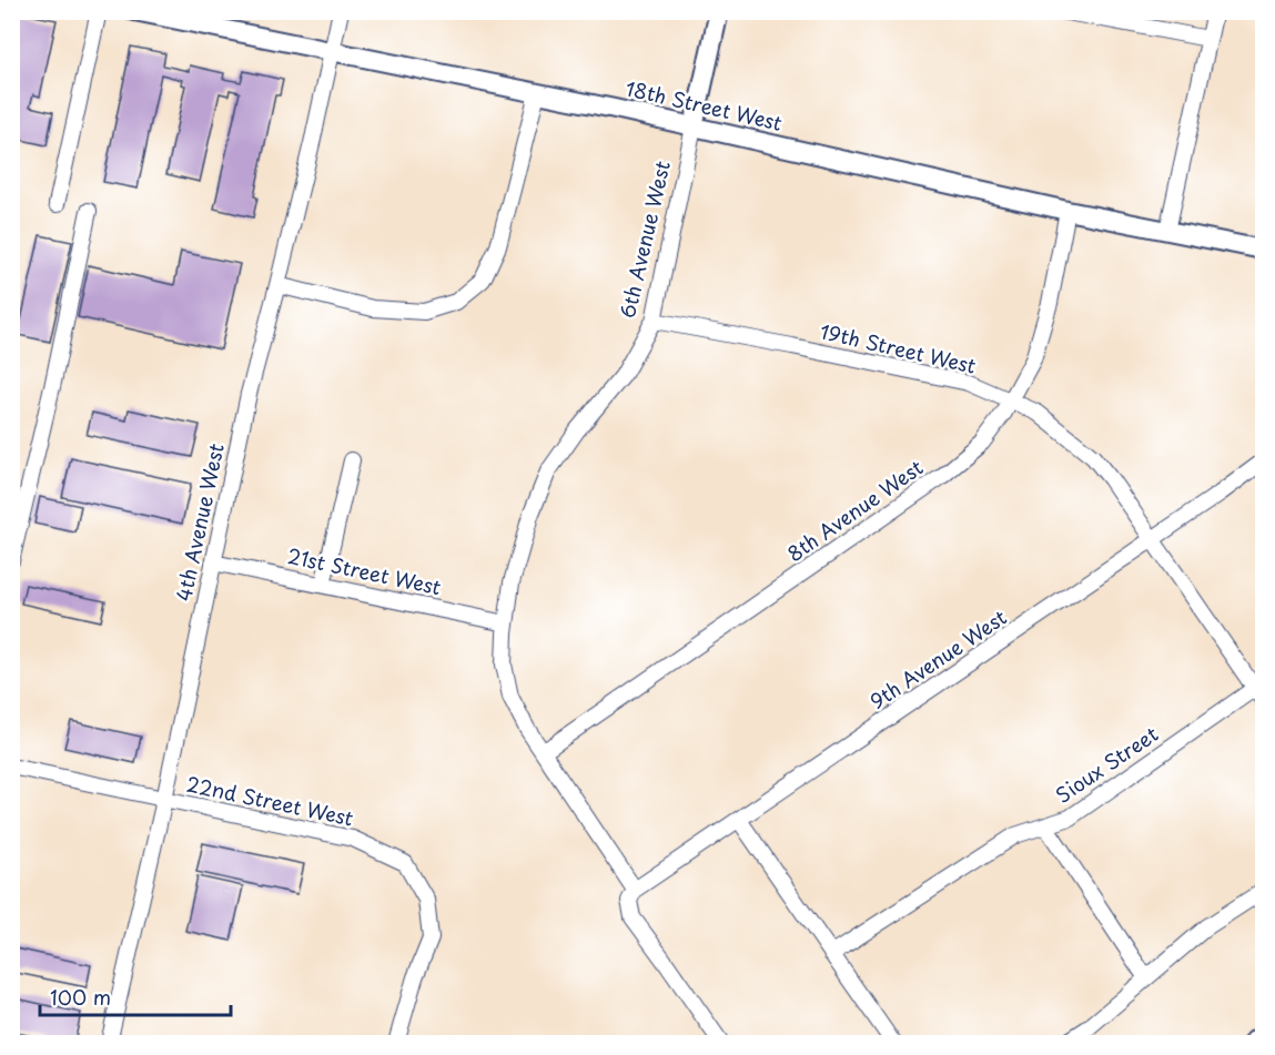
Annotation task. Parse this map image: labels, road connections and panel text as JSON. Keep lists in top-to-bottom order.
{
  "streets": {
    "street": [
      "18th Street West",
      "6th Avenue West",
      "19th Street West",
      "8th Avenue West",
      "4th Avenue West",
      "21st Street West",
      "9th Avenue West",
      "Sioux Street",
      "22nd Street West"
    ]
  },
  "crossings": [
    ["18th Street West", "6th Avenue West"],
    ["18th Street West", "8th Avenue West"],
    ["18th Street West", "4th Avenue West"],
    ["6th Avenue West", "19th Street West"],
    ["6th Avenue West", "8th Avenue West"],
    ["6th Avenue West", "21st Street West"],
    ["6th Avenue West", "9th Avenue West"],
    ["19th Street West", "8th Avenue West"],
    ["19th Street West", "9th Avenue West"],
    ["19th Street West", "Sioux Street"],
    ["4th Avenue West", "21st Street West"],
    ["4th Avenue West", "22nd Street West"]
  ],
  "scale_bar": "100 m"
}
